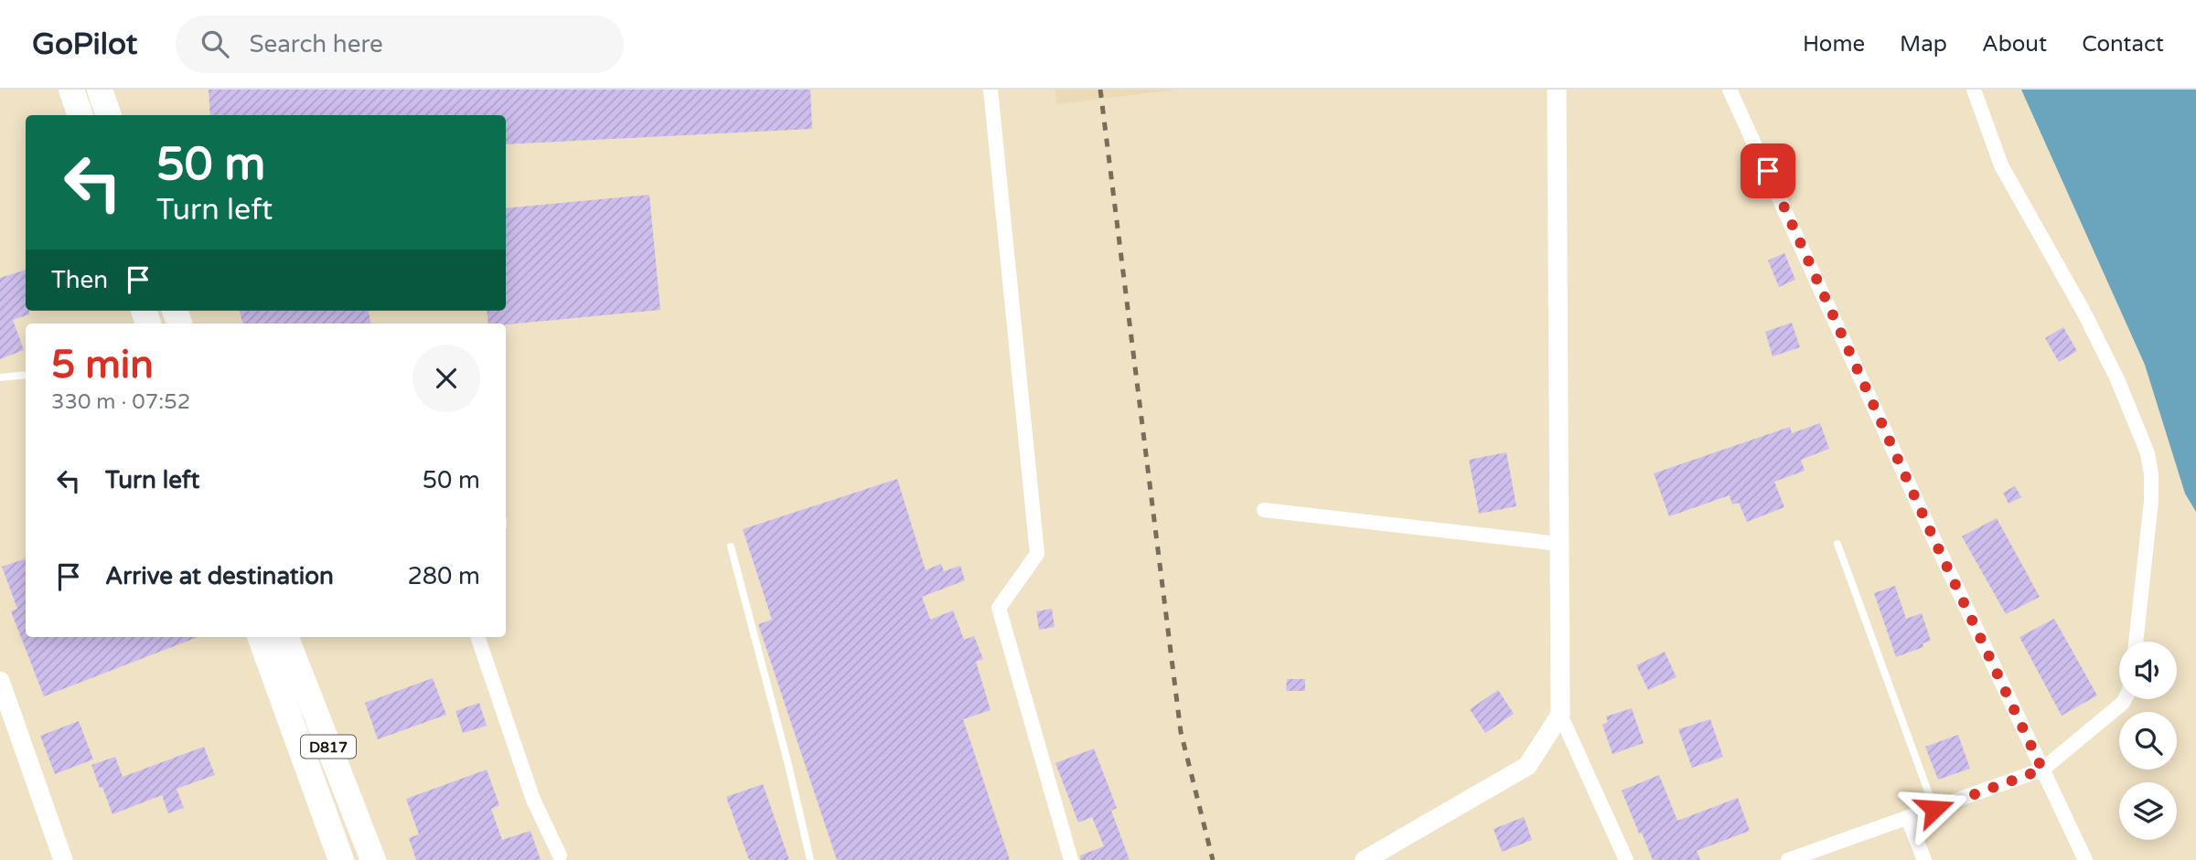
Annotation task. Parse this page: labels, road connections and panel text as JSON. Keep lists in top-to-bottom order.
{
  "streets": {
    "highway": ["D817"]
  },
  "page": {
    "header": "GoPilot",
    "search": "Search here",
    "nav": [
      "Home",
      "Map",
      "About",
      "Contact"
    ],
    "turn": ["50 m", "Turn left"],
    "then": "Then",
    "heading": ["5 min", "330 m · 07:52"],
    "list": [
      {
        "name": "Turn left",
        "value": "50 m"
      },
      {
        "name": "Arrive at destination",
        "value": "280 m"
      }
    ]
  }
}
